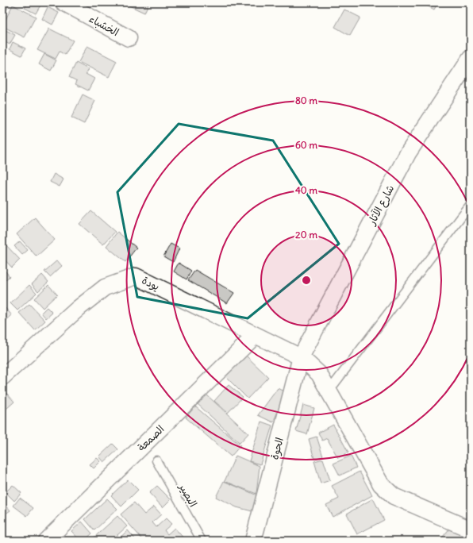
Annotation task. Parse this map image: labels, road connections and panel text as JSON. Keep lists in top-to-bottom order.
{
  "streets": {
    "street": [
      "الخشباء",
      "شارع الآثار",
      "يودة",
      "الصمعة",
      "الحوة"
    ],
    "lane": ["البصير"]
  },
  "crossings": [
    ["شارع الآثار", "يودة"],
    ["شارع الآثار", "الحوة"],
    ["يودة", "الصمعة"],
    ["يودة", "الحوة"]
  ],
  "rings": [
    "80 m",
    "60 m",
    "40 m",
    "20 m"
  ]
}
